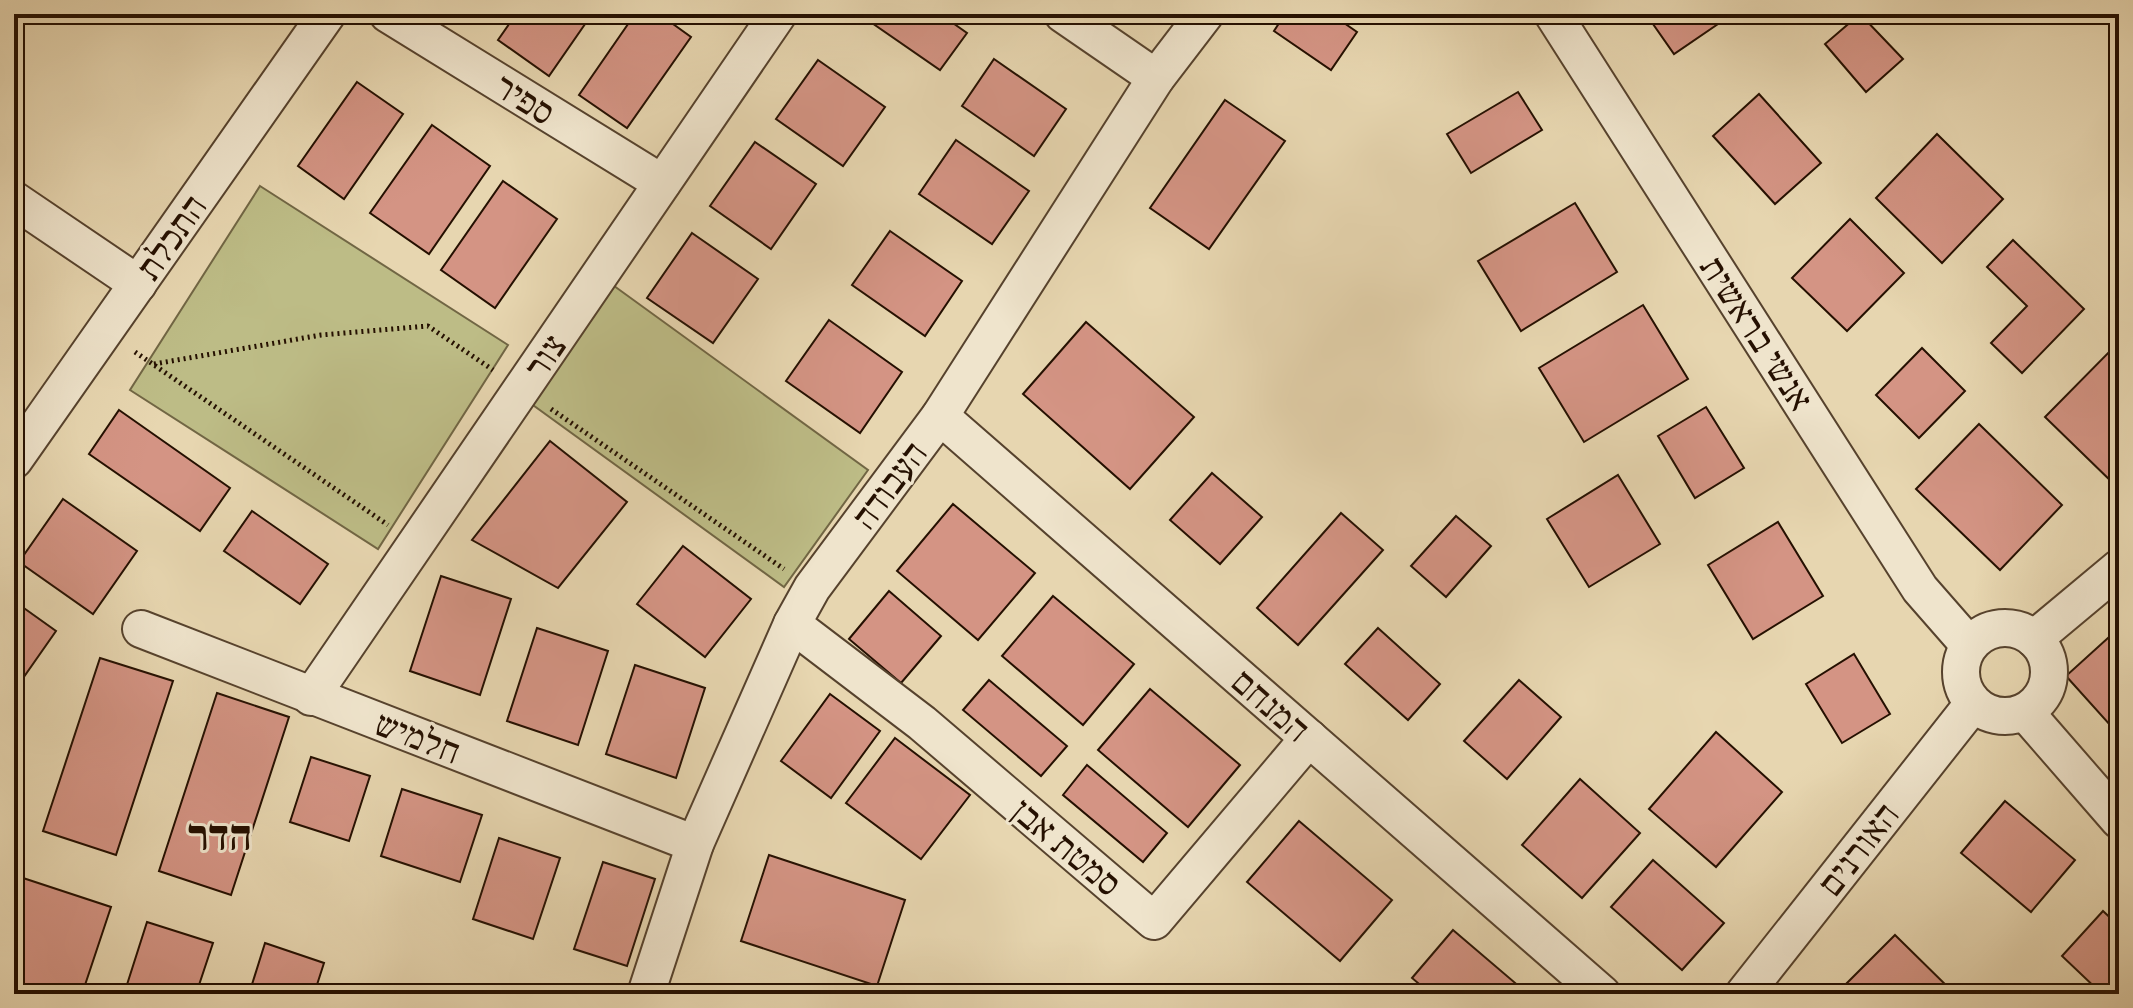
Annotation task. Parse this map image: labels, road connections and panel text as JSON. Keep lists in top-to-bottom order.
{
  "streets": {
    "street": [
      "ספיר",
      "התכלת",
      "אנשי בראשית",
      "צור",
      "העבודה",
      "המנחם",
      "חלמיש",
      "סמטת אבן",
      "האורנים"
    ]
  },
  "crossings": [
    ["ספיר", "צור"],
    ["אנשי בראשית", "האורנים"],
    ["צור", "חלמיש"],
    ["העבודה", "המנחם"],
    ["העבודה", "חלמיש"],
    ["העבודה", "סמטת אבן"],
    ["המנחם", "סמטת אבן"]
  ],
  "districts": ["הדר"]
}
